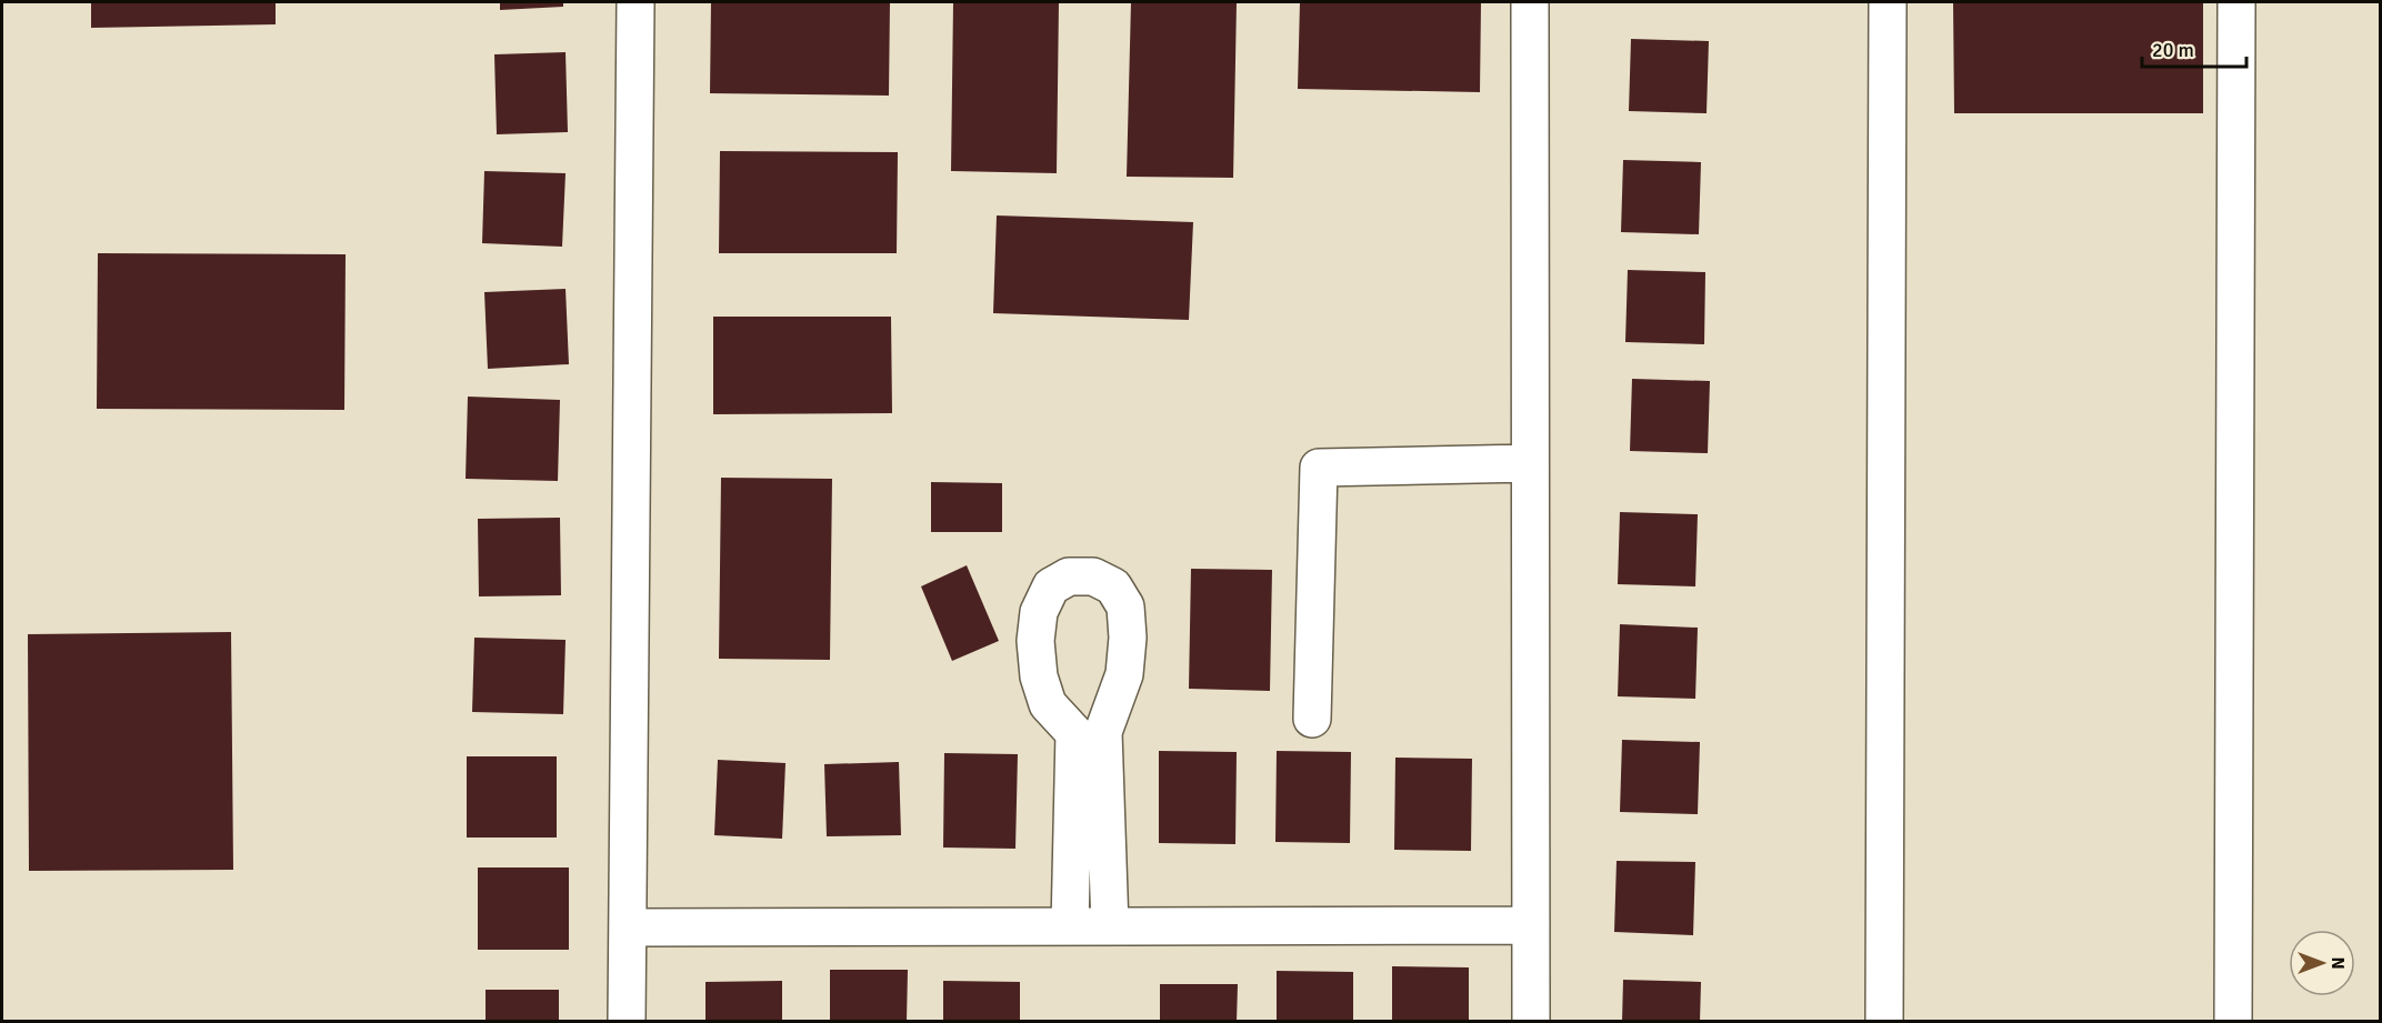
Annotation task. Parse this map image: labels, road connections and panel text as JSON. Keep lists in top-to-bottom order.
{
  "scale_bar": "20 m",
  "north": "right"
}
